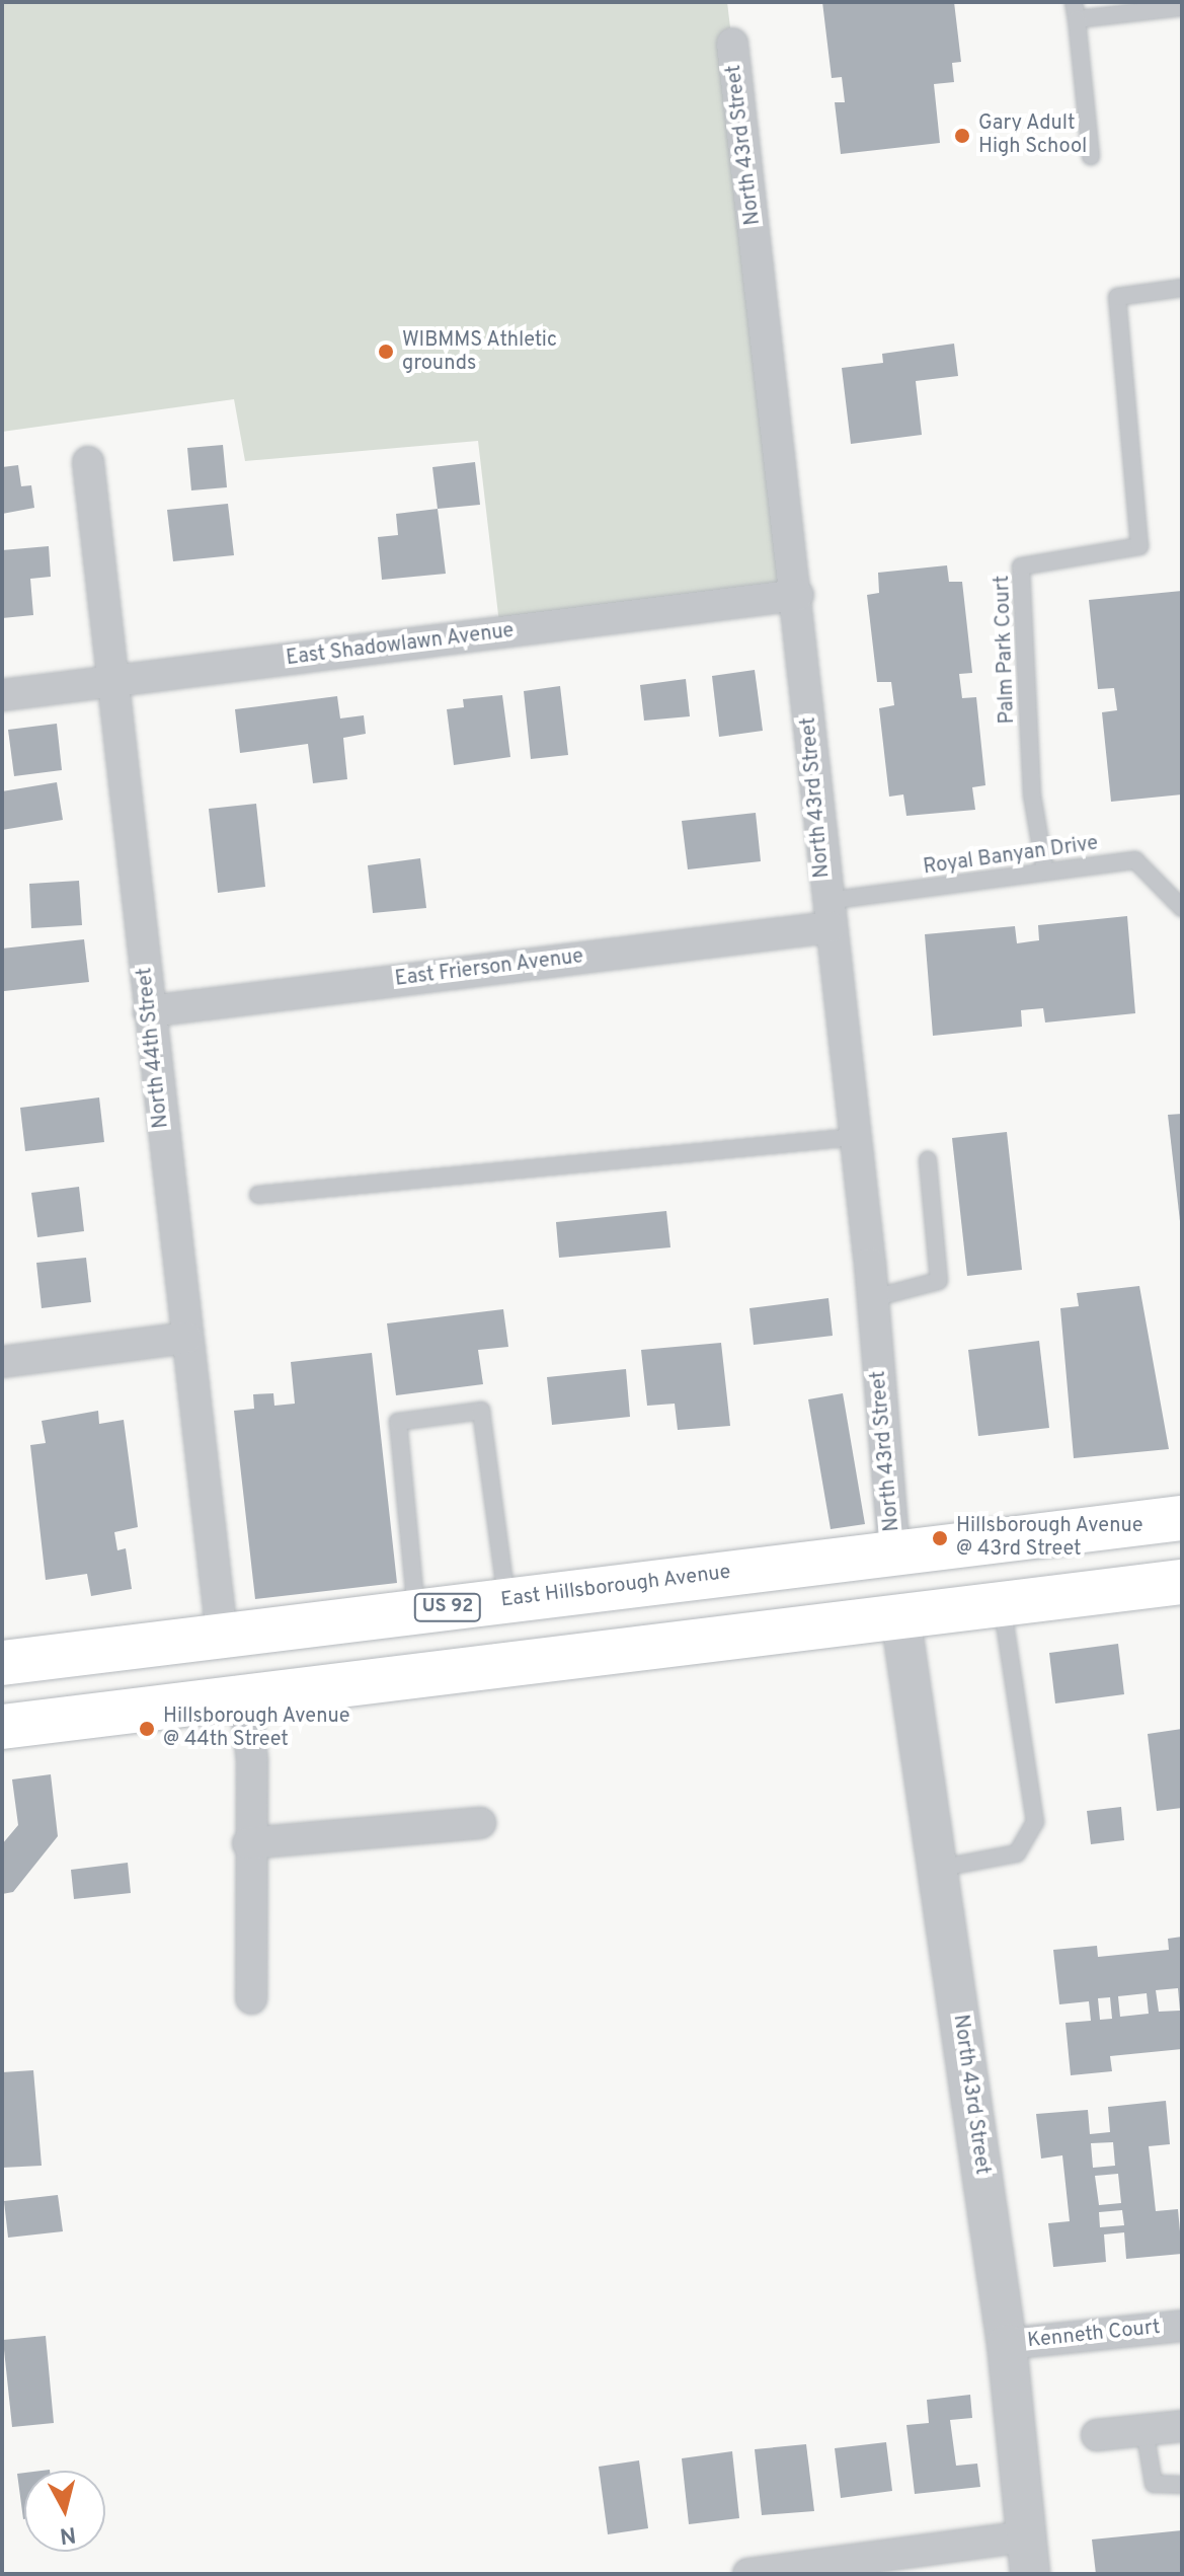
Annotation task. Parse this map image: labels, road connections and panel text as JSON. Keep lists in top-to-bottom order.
{
  "streets": {
    "main road": ["East Hillsborough Avenue", "US 92"],
    "street": [
      "North 43rd Street",
      "East Shadowlawn Avenue",
      "East Frierson Avenue",
      "North 44th Street",
      "Kenneth Court"
    ],
    "lane": ["Palm Park Court", "Royal Banyan Drive"]
  },
  "crossings": [
    ["North 43rd Street", "East Shadowlawn Avenue"],
    ["North 43rd Street", "Royal Banyan Drive"],
    ["North 43rd Street", "East Frierson Avenue"],
    ["North 43rd Street", "East Hillsborough Avenue"],
    ["North 43rd Street", "Kenneth Court"],
    ["East Shadowlawn Avenue", "North 44th Street"],
    ["Palm Park Court", "Royal Banyan Drive"],
    ["Royal Banyan Drive", "East Frierson Avenue"],
    ["East Frierson Avenue", "North 44th Street"],
    ["North 44th Street", "East Hillsborough Avenue"]
  ],
  "places": [
    "Gary Adult High School",
    "WIBMMS Athletic grounds",
    "Hillsborough Avenue @ 43rd Street",
    "Hillsborough Avenue @ 44th Street"
  ],
  "north": "bottom"
}
